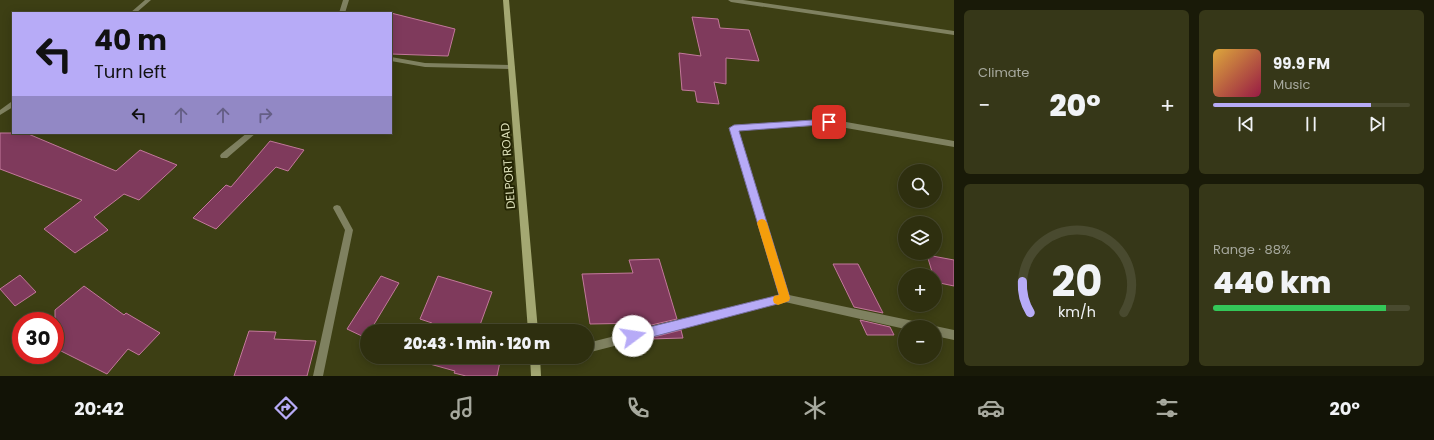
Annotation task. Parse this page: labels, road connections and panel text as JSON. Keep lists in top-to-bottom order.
{
  "streets": {
    "street": ["DELPORT ROAD"]
  },
  "page": {
    "tile": [
      "Climate",
      ["Range · 88%", "440 km"]
    ],
    "turn": ["40 m", "Turn left"],
    "song": ["99.9 FM", "Music"],
    "heat": ["−", "20°", "+"],
    "map_buttons": ["+", "−"],
    "limit": "30",
    "trip": "20:43 · 1 min · 120 m",
    "tabs": ["20:42", "20°"],
    "gauge": ["20", "km/h"]
  }
}
